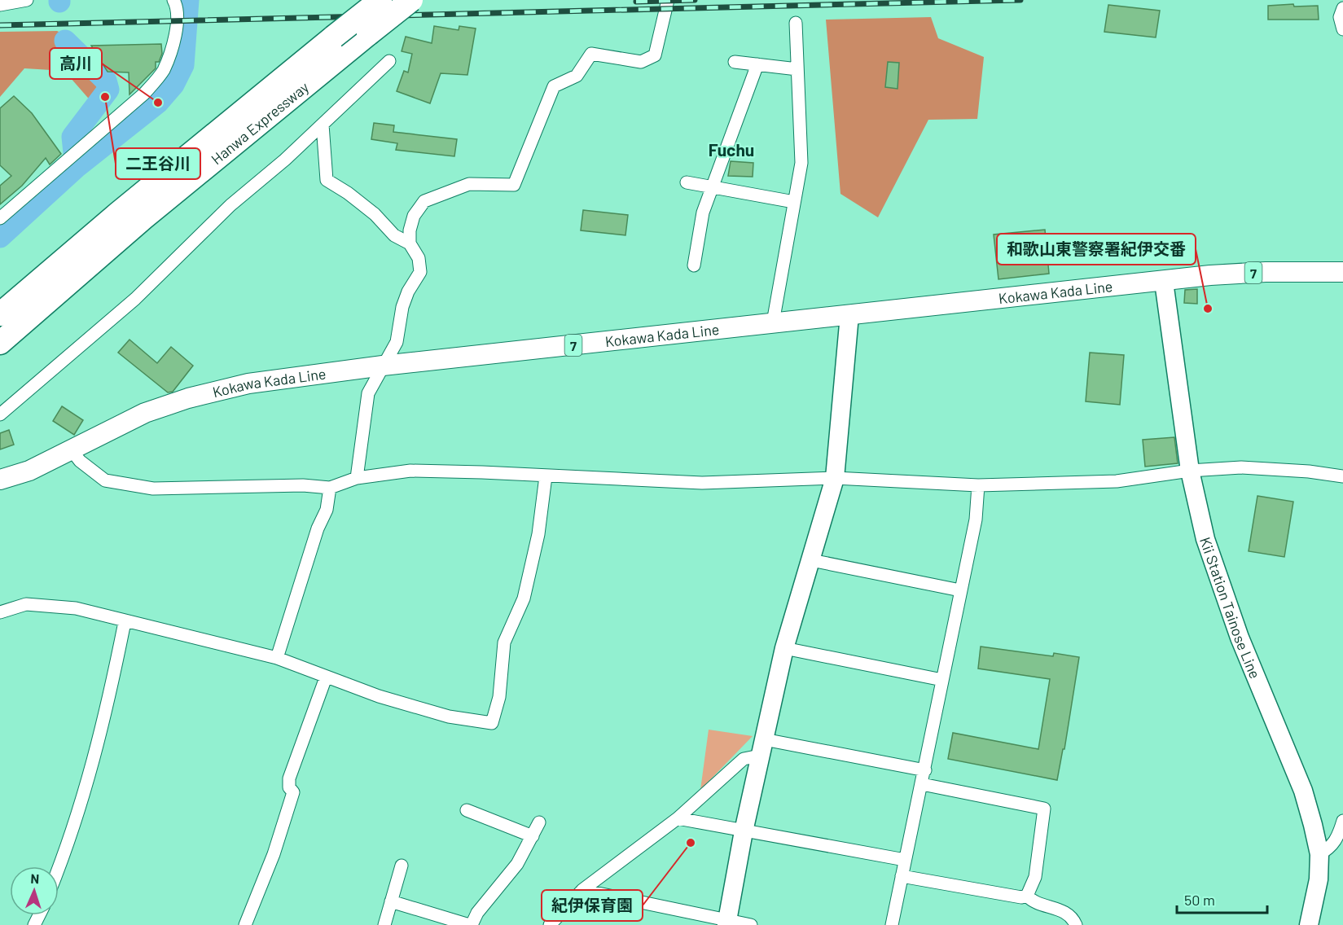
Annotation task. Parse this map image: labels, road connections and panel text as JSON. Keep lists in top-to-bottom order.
{
  "streets": {
    "highway": ["Hanwa Expressway"],
    "main road": ["7", "Kokawa Kada Line", "Kii Station Tainose Line"]
  },
  "crossings": [
    ["Kokawa Kada Line", "Kii Station Tainose Line"]
  ],
  "districts": ["Fuchu"],
  "places": [
    "二王谷川",
    "高川",
    "和歌山東警察署紀伊交番",
    "紀伊保育園"
  ],
  "scale_bar": "50 m",
  "north": "top"
}
